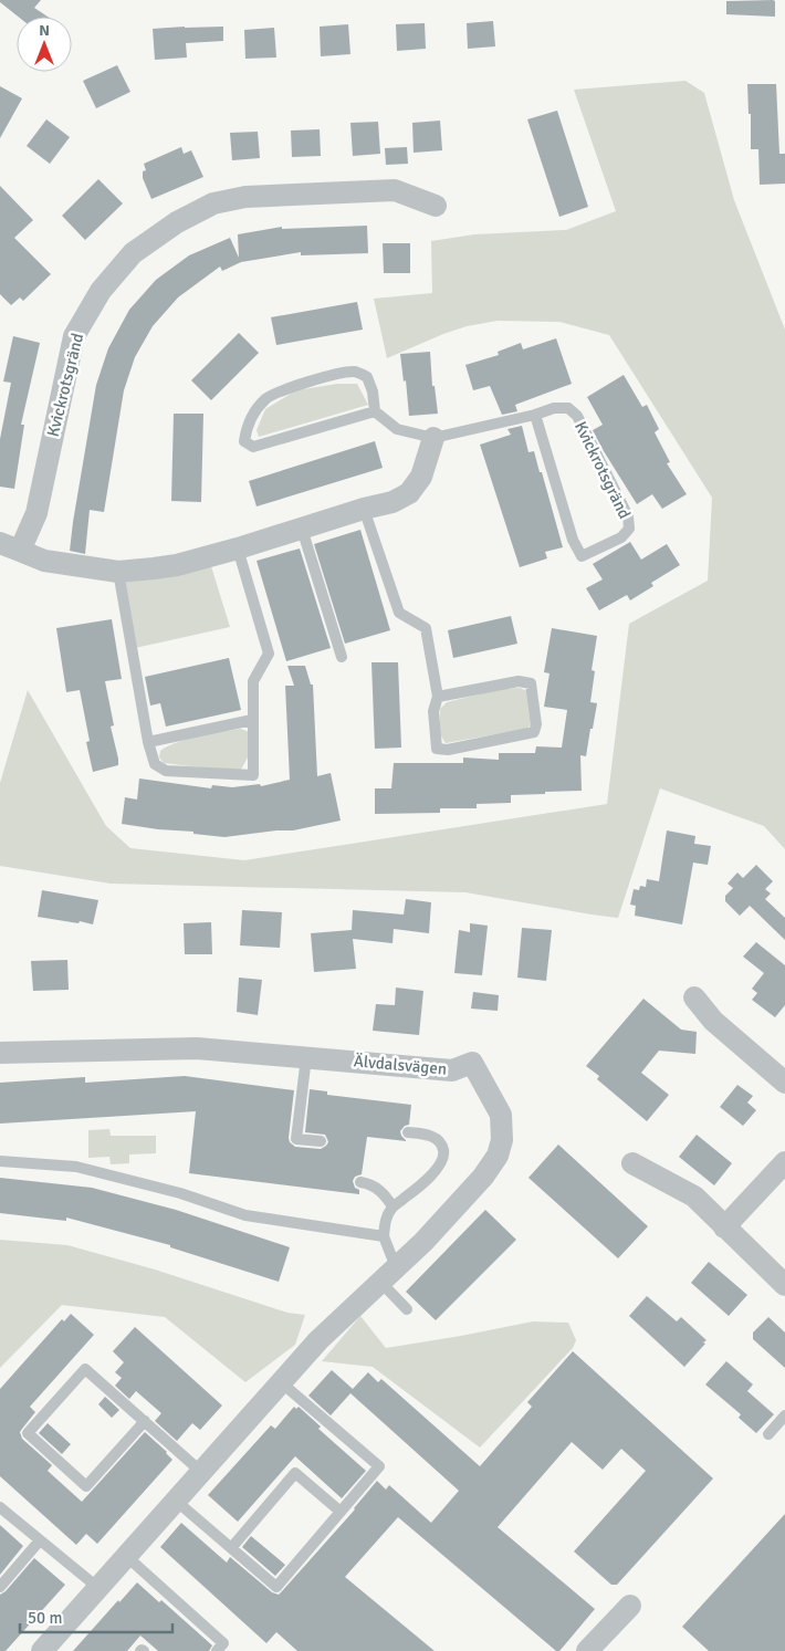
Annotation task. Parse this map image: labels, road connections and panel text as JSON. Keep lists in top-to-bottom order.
{
  "streets": {
    "street": ["Kvickrotsgränd", "Älvdalsvägen"]
  },
  "scale_bar": "50 m",
  "north": "top"
}
